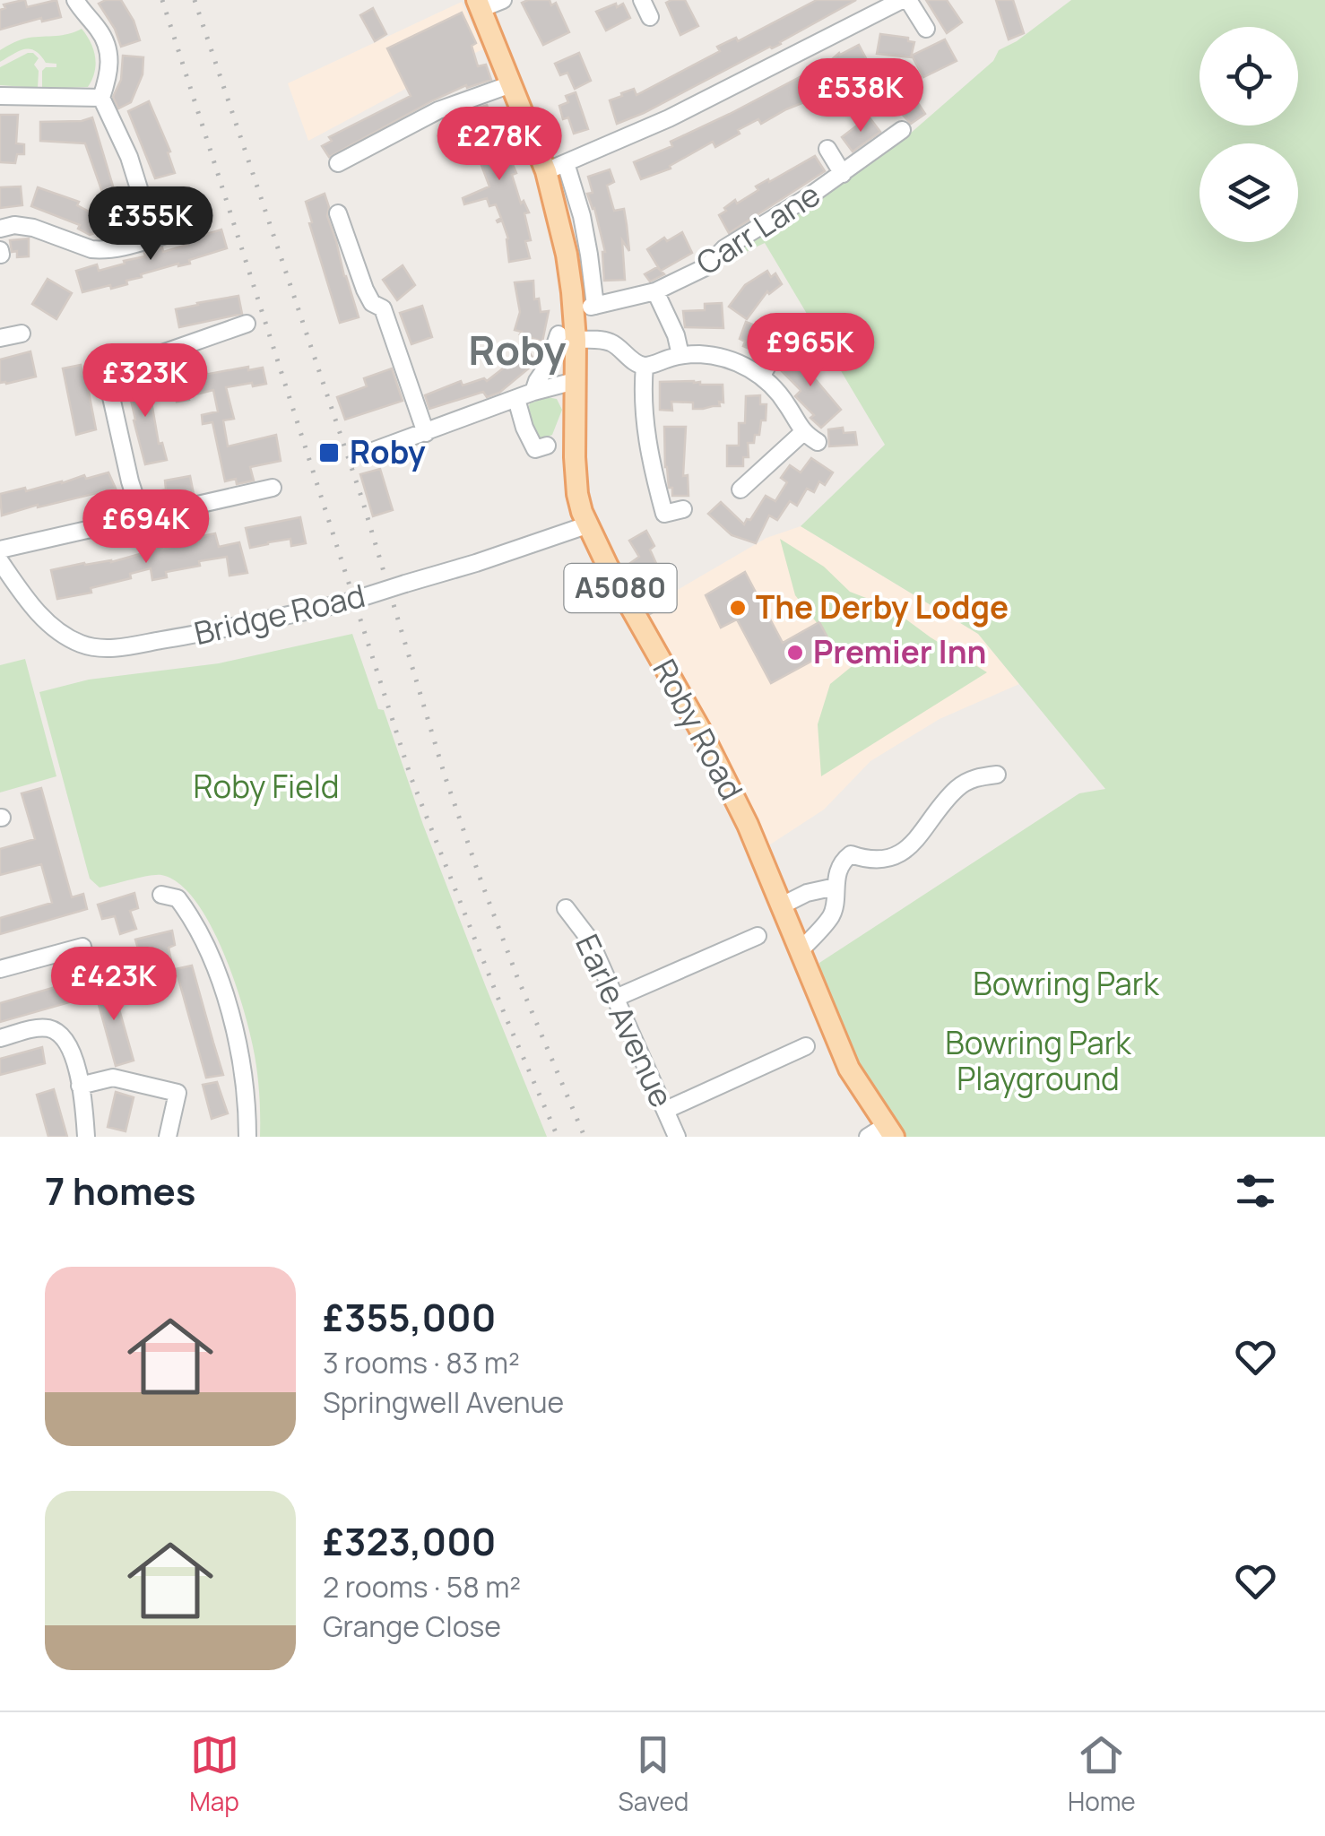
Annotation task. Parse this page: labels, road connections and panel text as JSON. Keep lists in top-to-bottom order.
{
  "streets": {
    "main road": ["A5080", "Roby Road"],
    "street": ["Carr Lane", "Bridge Road", "Earle Avenue"]
  },
  "crossings": [
    ["Carr Lane", "Roby Road"],
    ["Bridge Road", "Roby Road"]
  ],
  "districts": ["Roby"],
  "parks": ["Roby Field", "Bowring Park", "Bowring Park Playground"],
  "places": {
    "transit": ["Roby"],
    "other": ["The Derby Lodge", "Premier Inn"]
  },
  "page": {
    "price": [
      "£538K",
      "£278K",
      "£355K",
      "£965K",
      "£323K",
      "£694K",
      "£423K"
    ],
    "heading": "7 homes",
    "list": [
      {
        "name": "£355,000",
        "note": "3 rooms · 83 m² · Springwell Avenue"
      },
      {
        "name": "£323,000",
        "note": "2 rooms · 58 m² · Grange Close"
      }
    ],
    "tabs": ["Map", "Saved", "Home"]
  }
}
